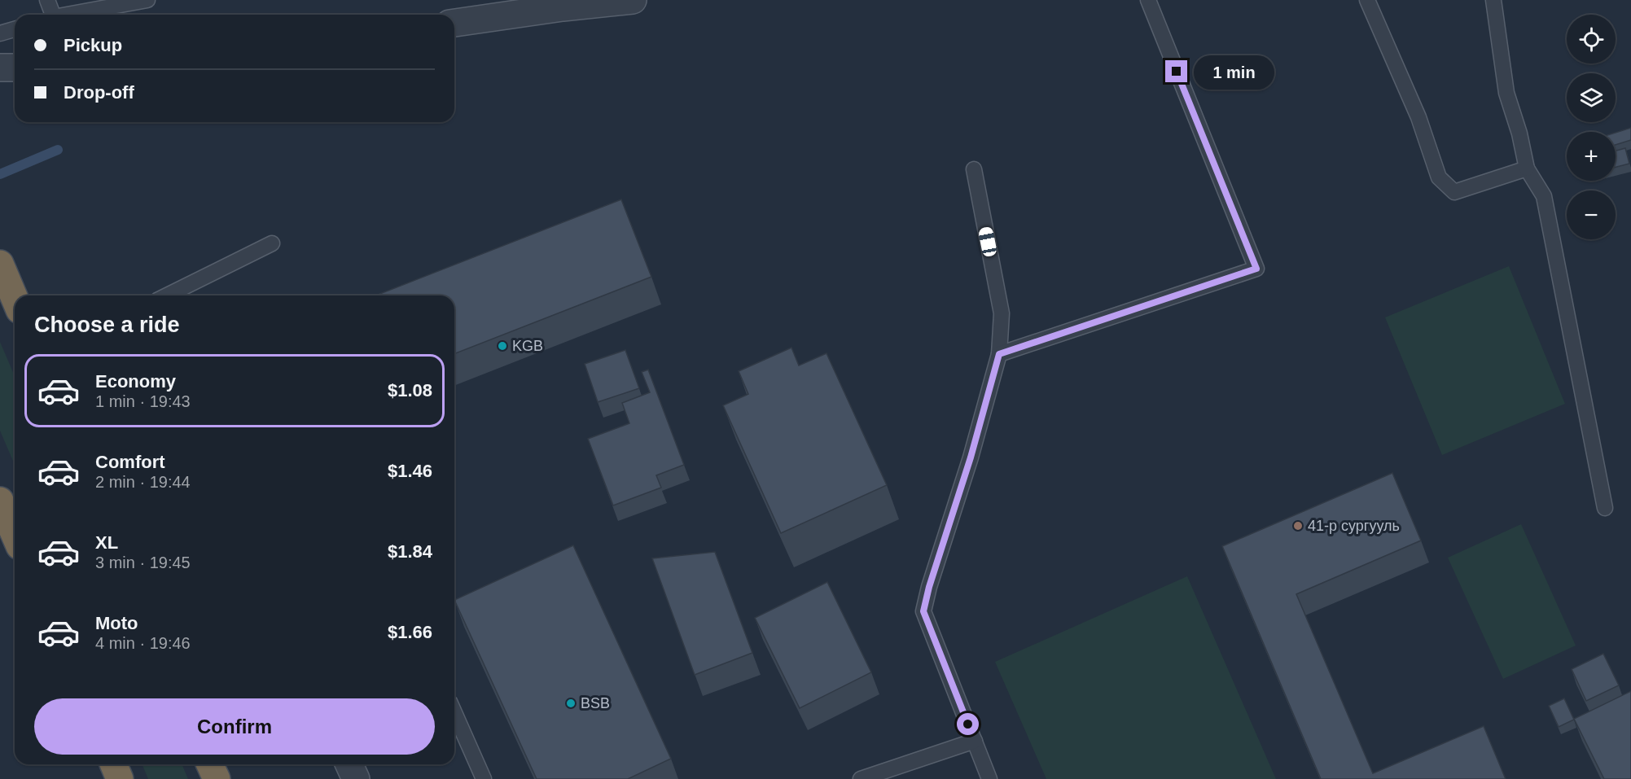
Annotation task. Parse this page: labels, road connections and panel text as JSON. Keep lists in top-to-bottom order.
{
  "places": ["KGB", "41-р сургууль", "BSB"],
  "page": {
    "map_buttons": ["+", "−"],
    "banner": ["Pickup", "Drop-off"],
    "bubble": "1 min",
    "heading": "Choose a ride",
    "list": [
      {
        "name": "Economy",
        "note": "1 min · 19:43",
        "value": "$1.08"
      },
      {
        "name": "Comfort",
        "note": "2 min · 19:44",
        "value": "$1.46"
      },
      {
        "name": "XL",
        "note": "3 min · 19:45",
        "value": "$1.84"
      },
      {
        "name": "Moto",
        "note": "4 min · 19:46",
        "value": "$1.66"
      }
    ],
    "buttons": "Confirm"
  }
}
